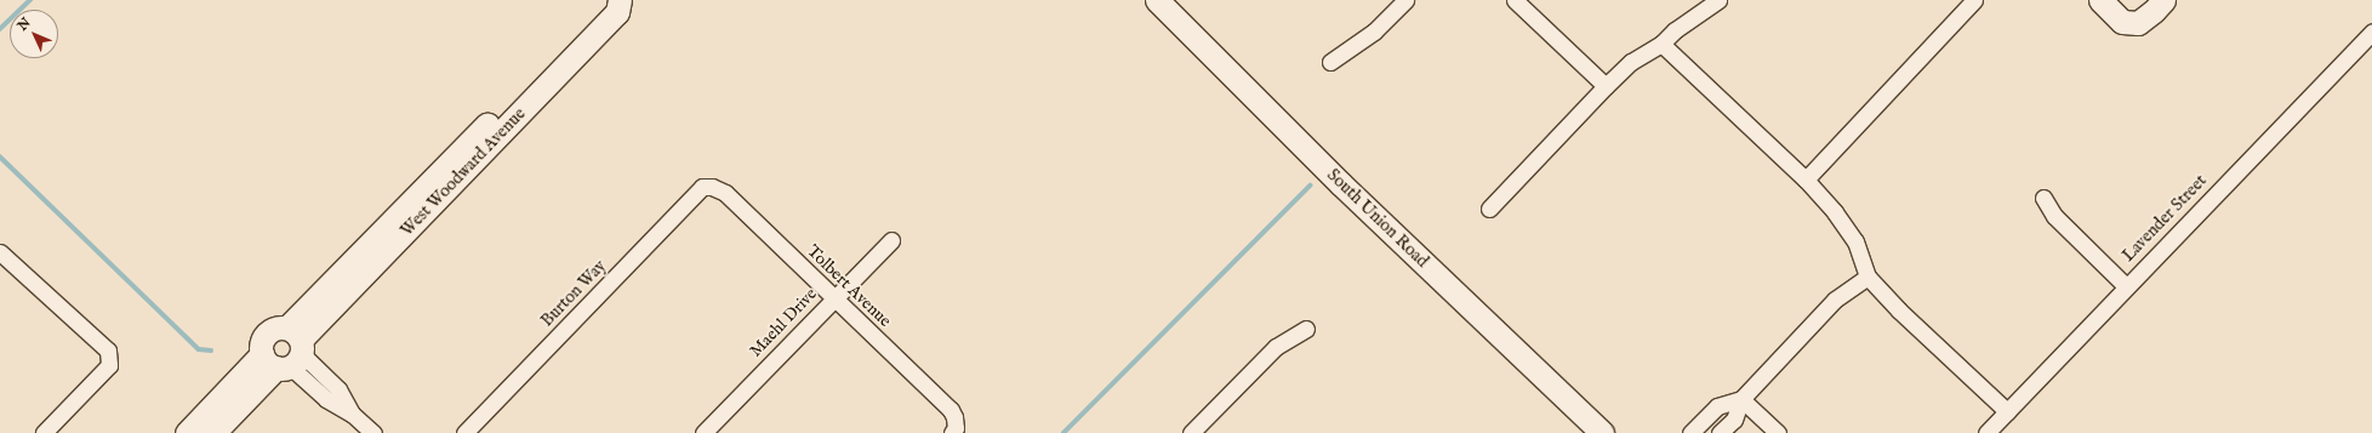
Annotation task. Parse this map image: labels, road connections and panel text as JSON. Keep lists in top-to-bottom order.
{
  "streets": {
    "street": [
      "West Woodward Avenue",
      "South Union Road",
      "Lavender Street",
      "Tolbert Avenue",
      "Burton Way",
      "Maehl Drive"
    ]
  },
  "crossings": [
    ["Tolbert Avenue", "Burton Way"],
    ["Tolbert Avenue", "Maehl Drive"]
  ],
  "north": "top left"
}
